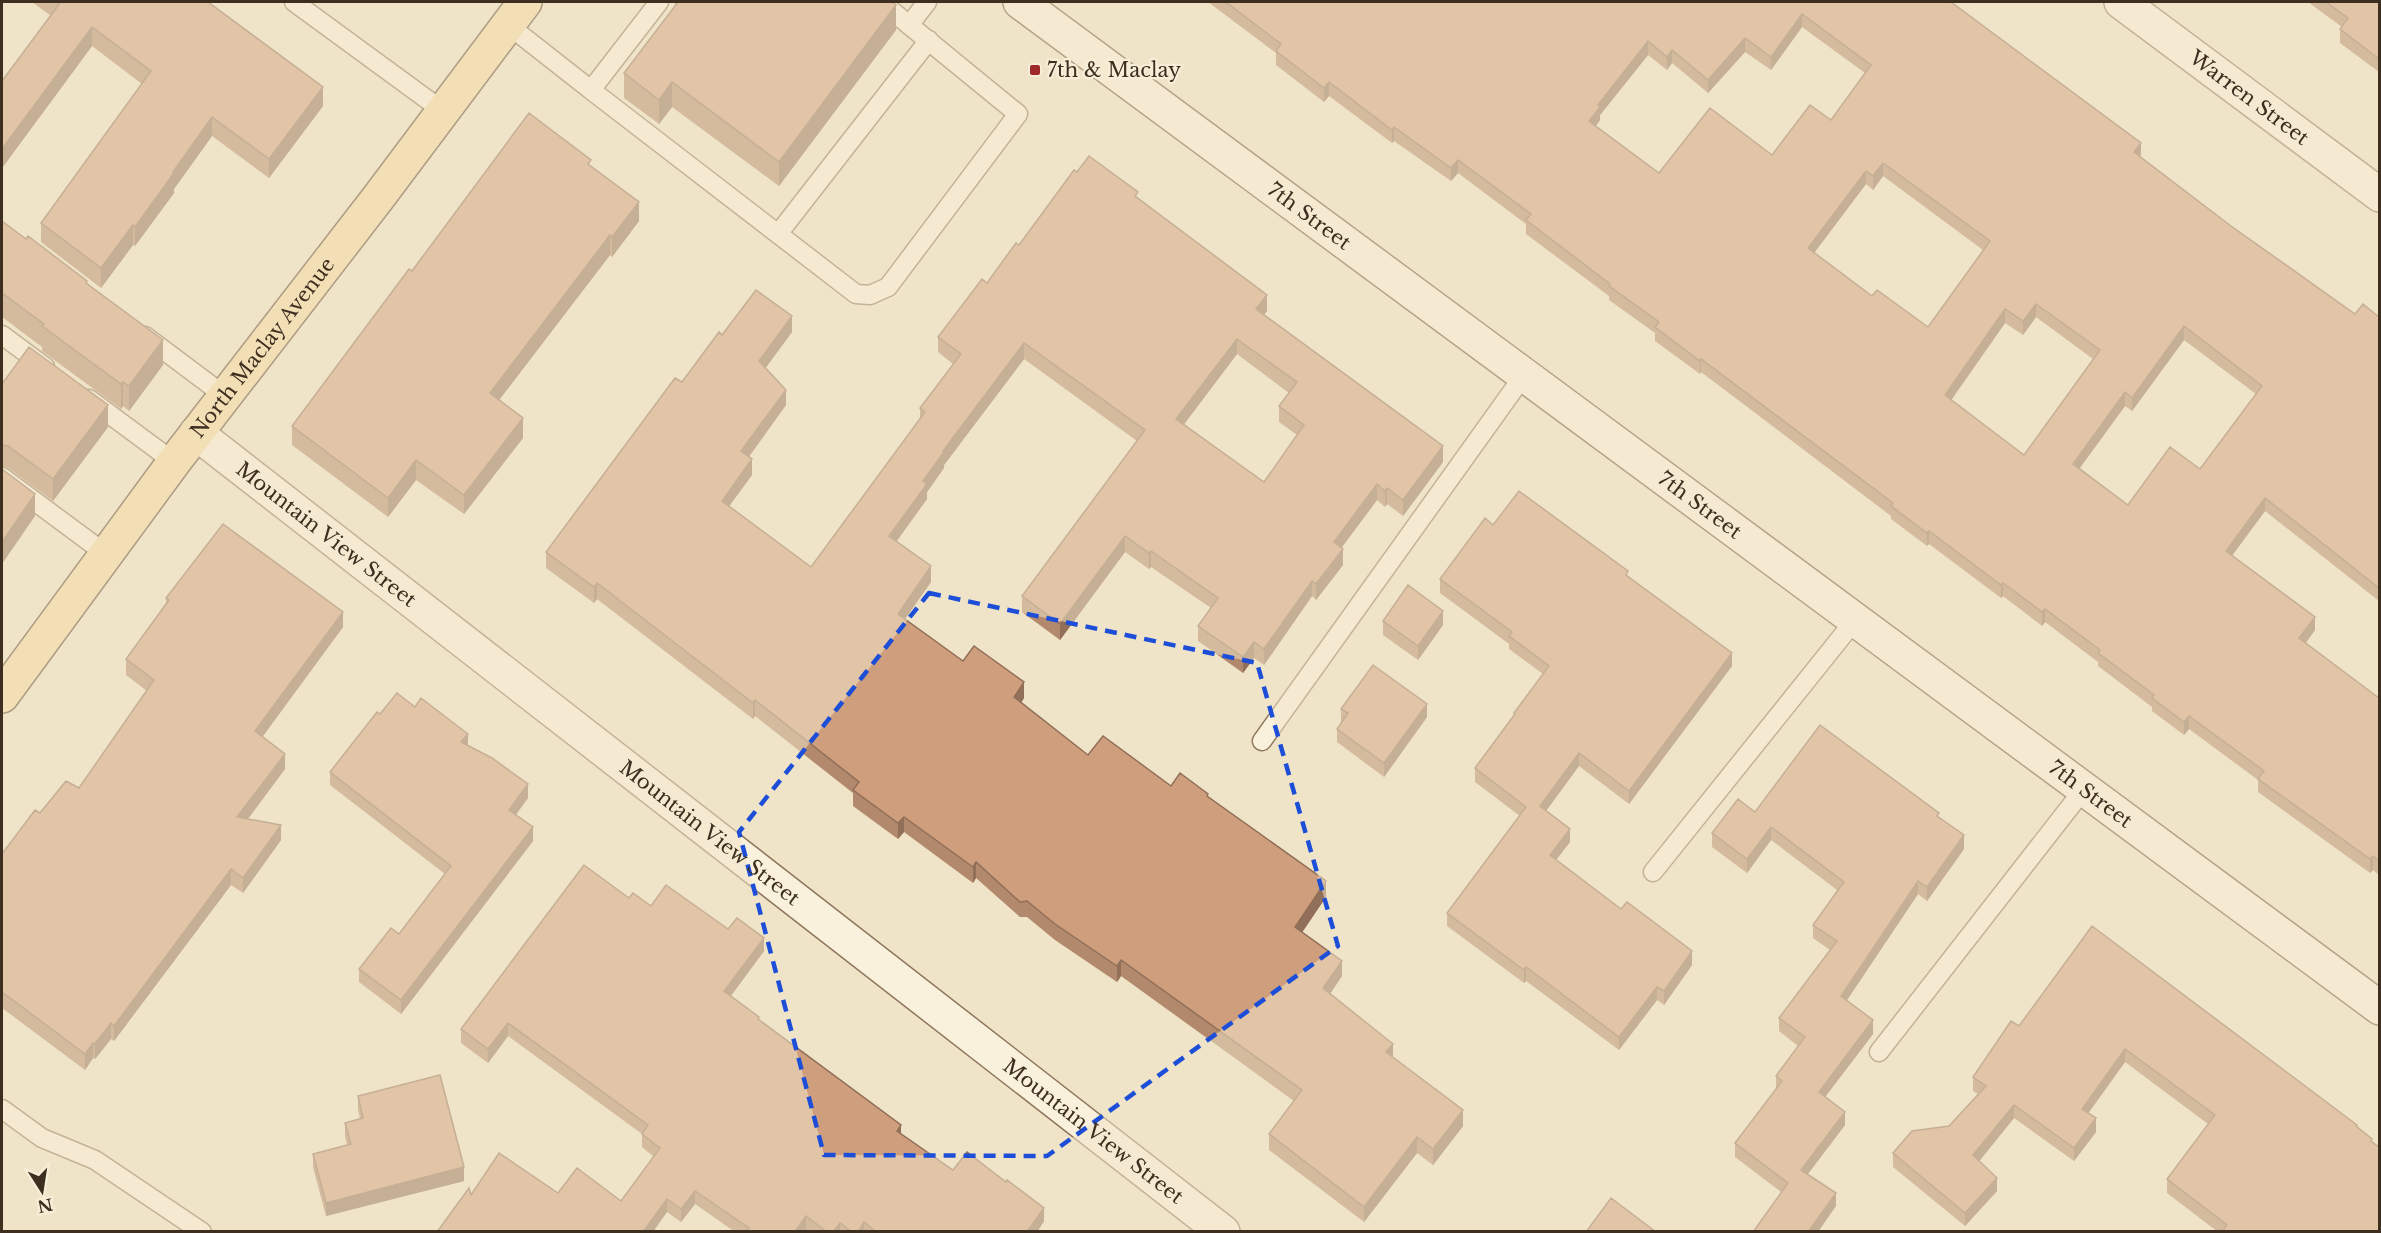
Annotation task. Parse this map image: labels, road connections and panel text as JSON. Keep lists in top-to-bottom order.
{
  "streets": {
    "main road": ["North Maclay Avenue"],
    "street": ["Warren Street", "7th Street", "Mountain View Street"]
  },
  "crossings": [
    ["North Maclay Avenue", "Mountain View Street"]
  ],
  "places": {
    "transit": ["7th & Maclay"]
  },
  "north": "bottom"
}
